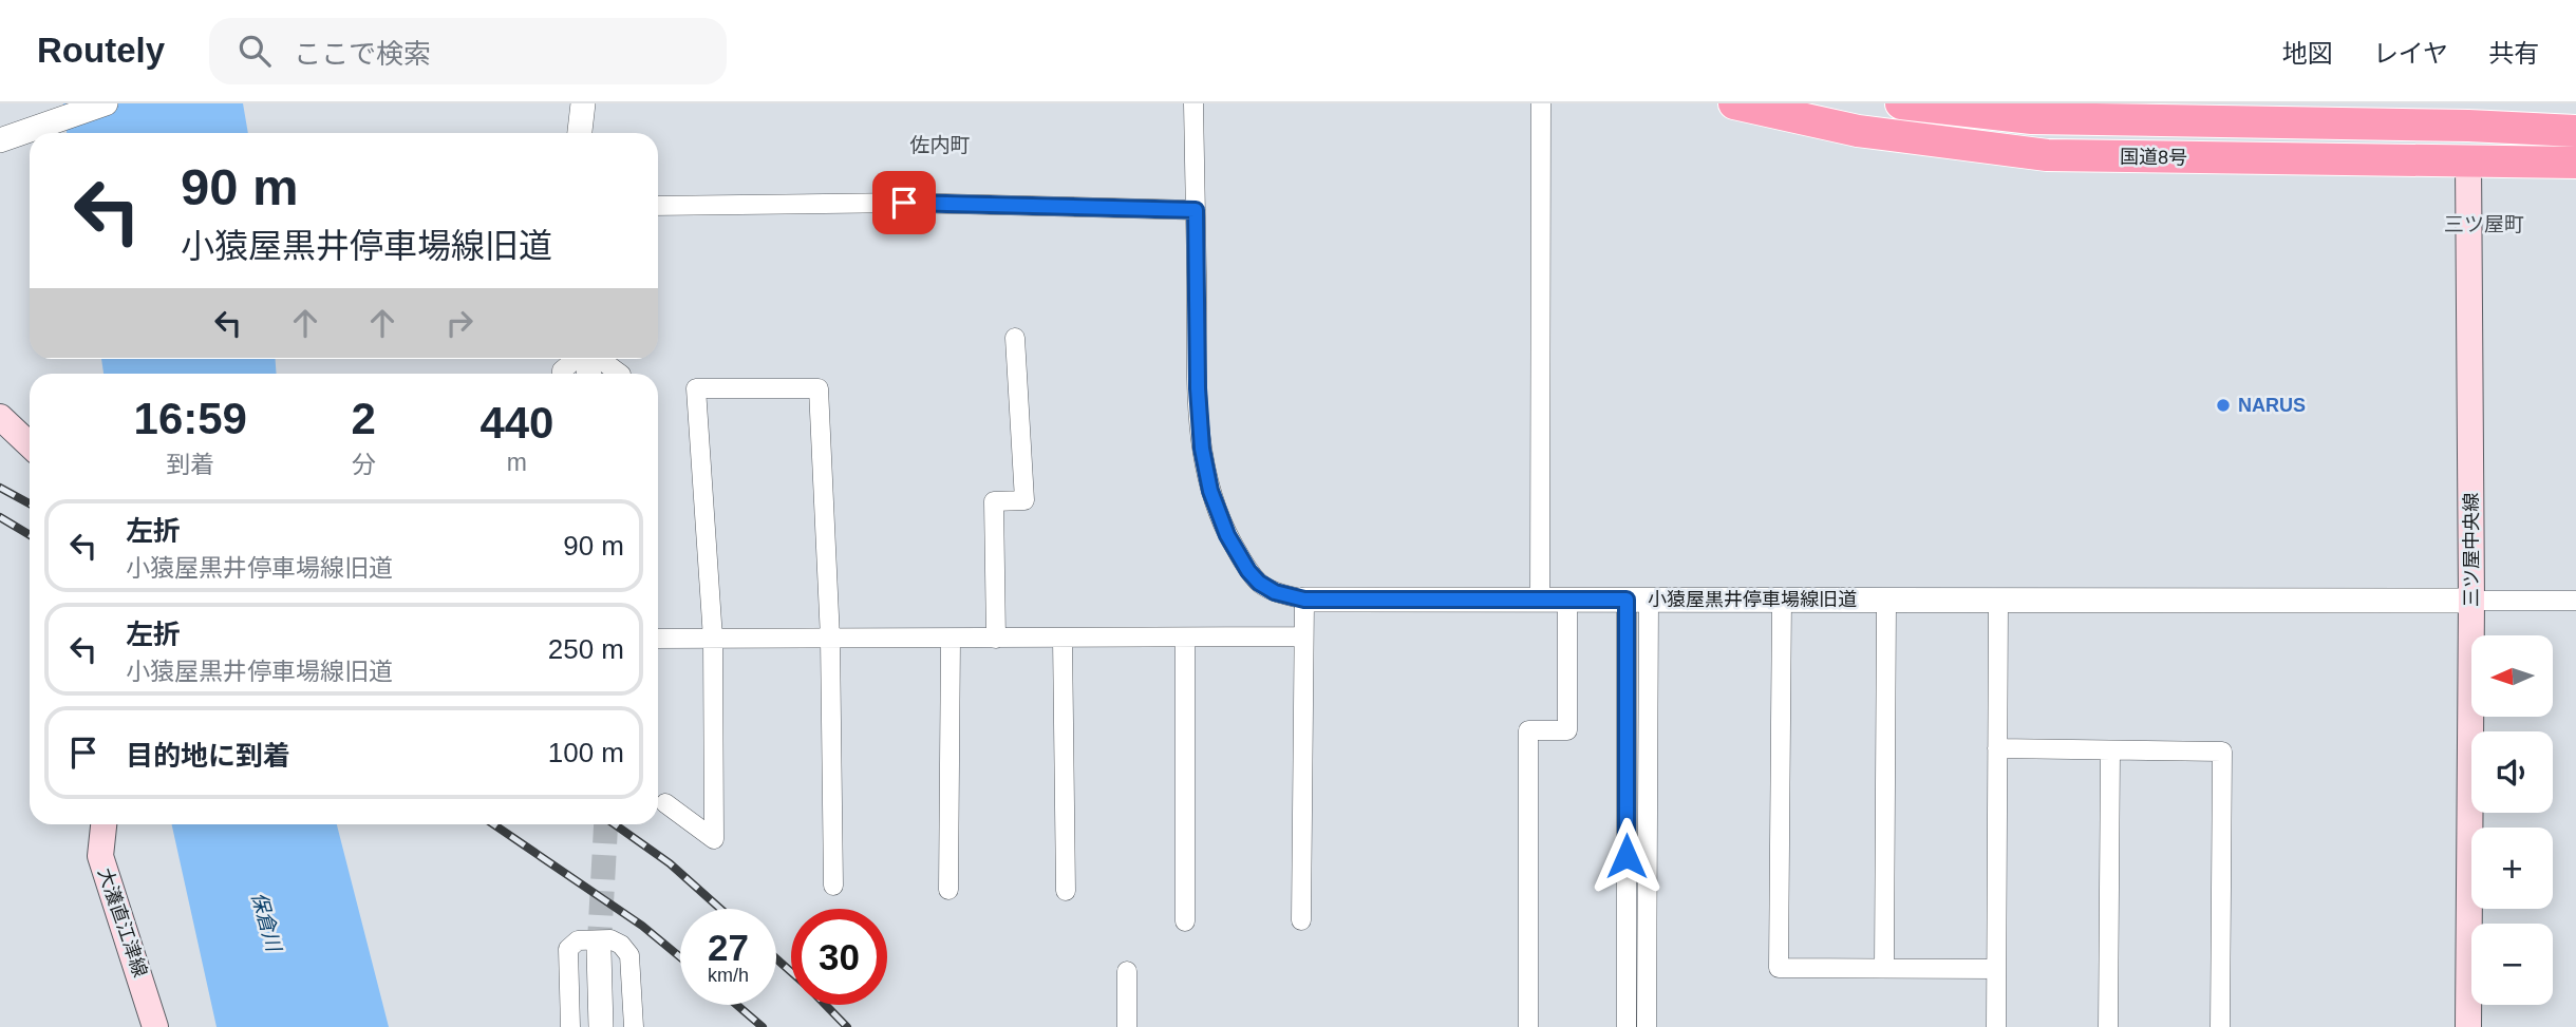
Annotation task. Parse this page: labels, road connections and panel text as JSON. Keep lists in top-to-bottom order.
{
  "streets": {
    "highway": ["国道8号"],
    "main road": ["三ツ屋中央線", "大瀁直江津線"],
    "street": ["小猿屋黒井停車場線旧道"]
  },
  "crossings": [
    ["国道8号", "三ツ屋中央線"],
    ["三ツ屋中央線", "小猿屋黒井停車場線旧道"]
  ],
  "districts": ["佐内町", "三ツ屋町"],
  "water": ["保倉川"],
  "places": ["NARUS"],
  "north": "left",
  "page": {
    "header": "Routely",
    "search": "ここで検索",
    "nav": ["地図", "レイヤ", "共有"],
    "turn": ["90 m", "小猿屋黒井停車場線旧道"],
    "eta": [
      "16:59",
      "到着",
      "2",
      "分",
      "440",
      "m"
    ],
    "list": [
      {
        "name": "左折",
        "note": "小猿屋黒井停車場線旧道",
        "value": "90 m"
      },
      {
        "name": "左折",
        "note": "小猿屋黒井停車場線旧道",
        "value": "250 m"
      },
      {
        "name": "目的地に到着",
        "value": "100 m"
      }
    ],
    "map_buttons": ["+", "−"],
    "speed": "27 km/h",
    "limit": "30"
  }
}
